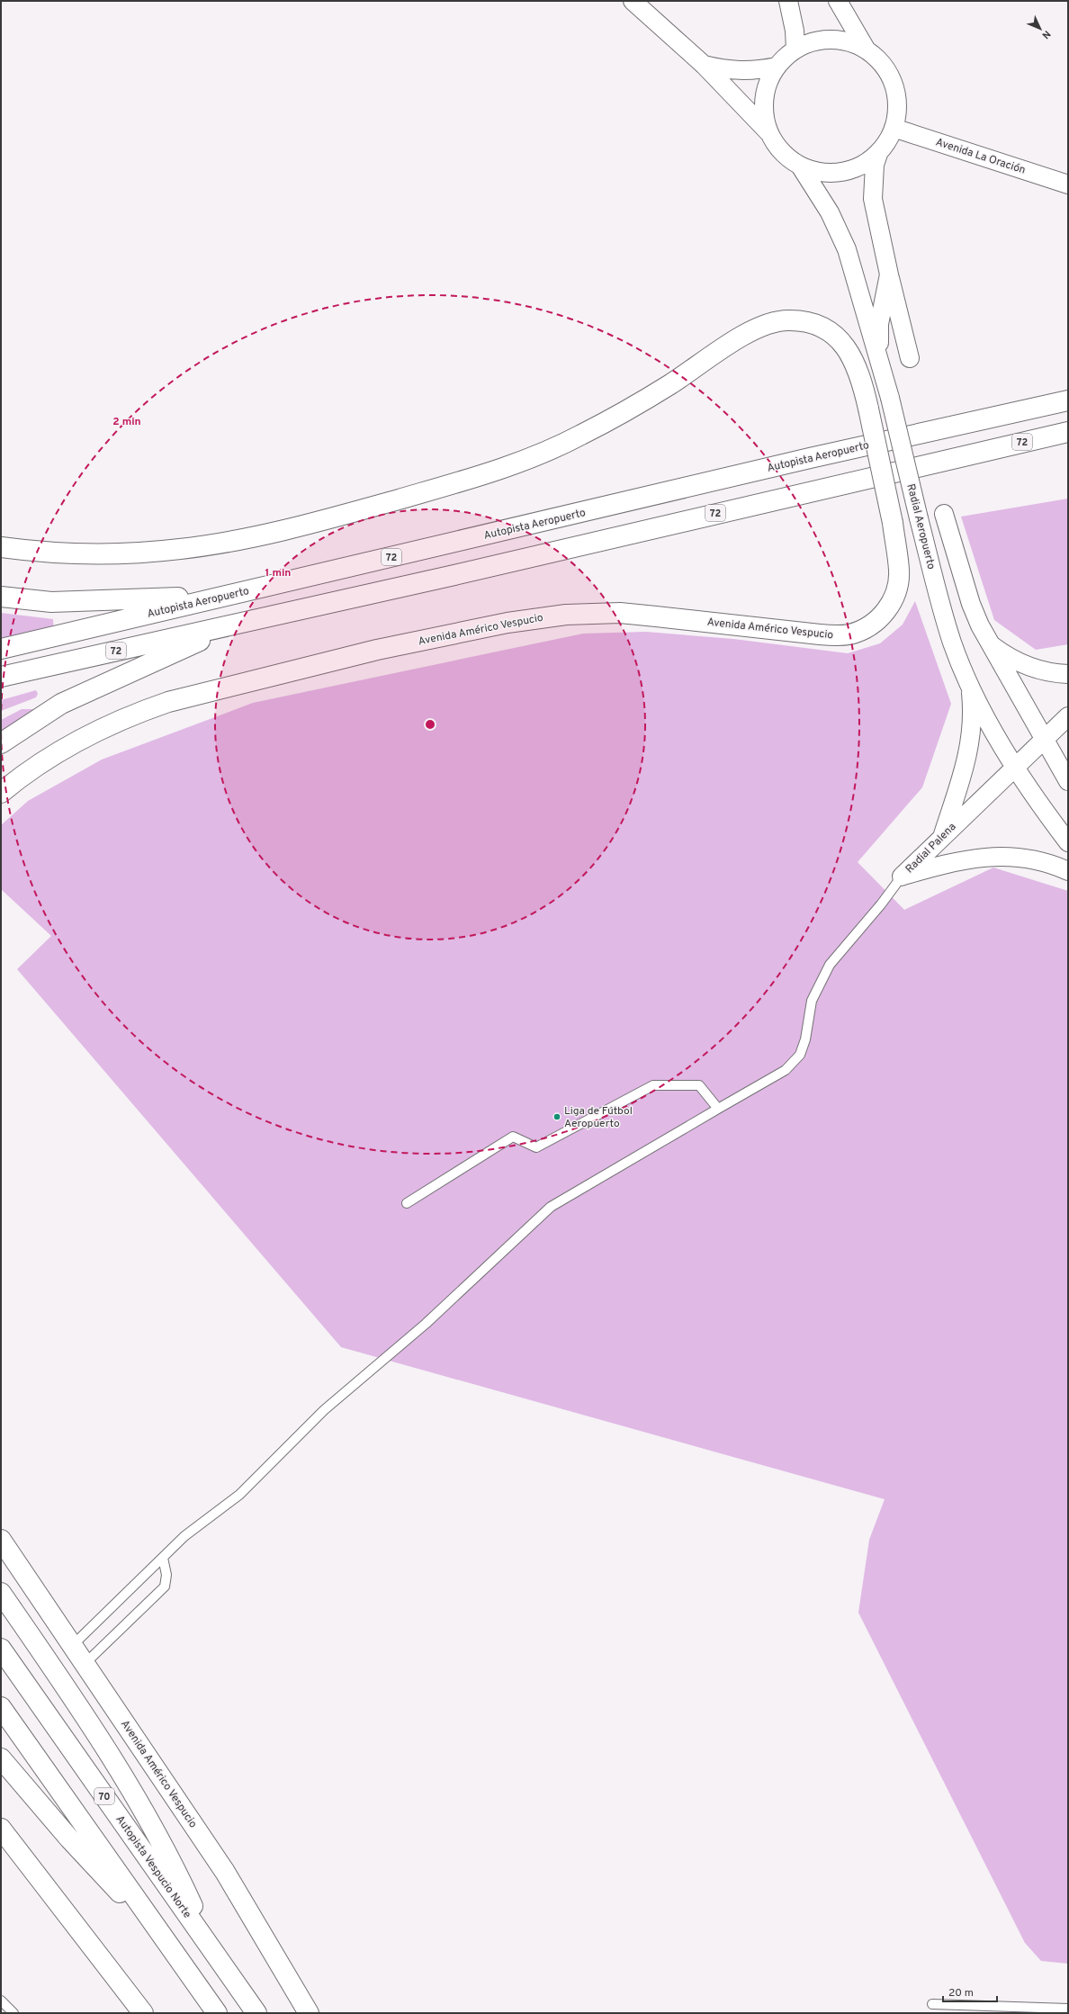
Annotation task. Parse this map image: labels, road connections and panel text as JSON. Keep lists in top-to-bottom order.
{
  "streets": {
    "main road": [
      "72",
      "Autopista Aeropuerto",
      "Avenida Américo Vespucio",
      "70",
      "Autopista Vespucio Norte"
    ],
    "street": ["Avenida La Oración", "Radial Aeropuerto", "Radial Palena"]
  },
  "crossings": [
    ["Radial Aeropuerto", "Radial Palena"]
  ],
  "places": ["Liga de Fútbol Aeropuerto"],
  "scale_bar": "20 m",
  "north": "bottom right",
  "rings": ["2 min", "1 min"]
}
